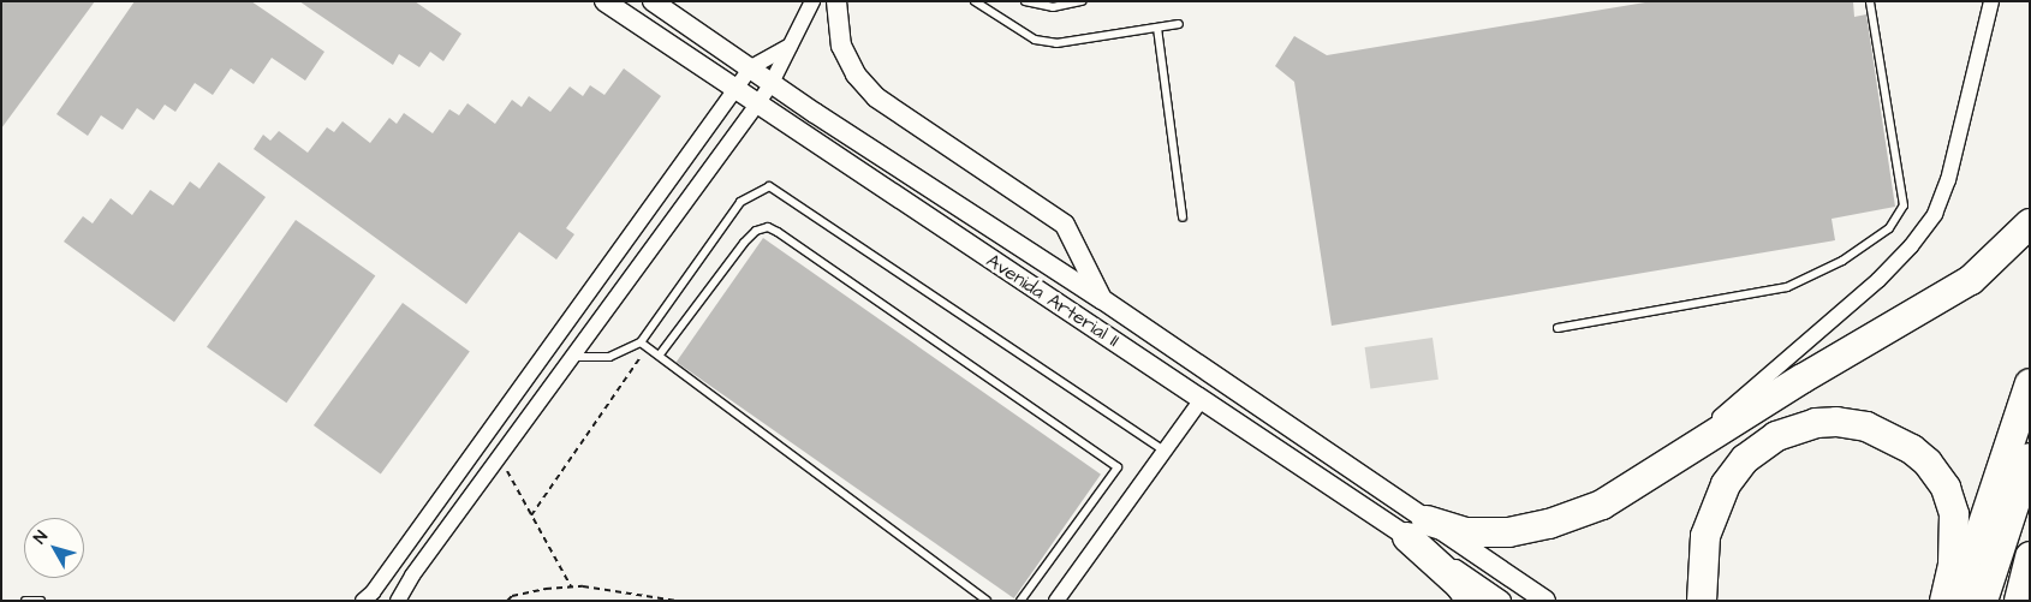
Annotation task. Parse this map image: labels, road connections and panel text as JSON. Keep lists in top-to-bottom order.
{
  "streets": {
    "street": ["Avenida Arterial II"]
  },
  "north": "top left"
}
